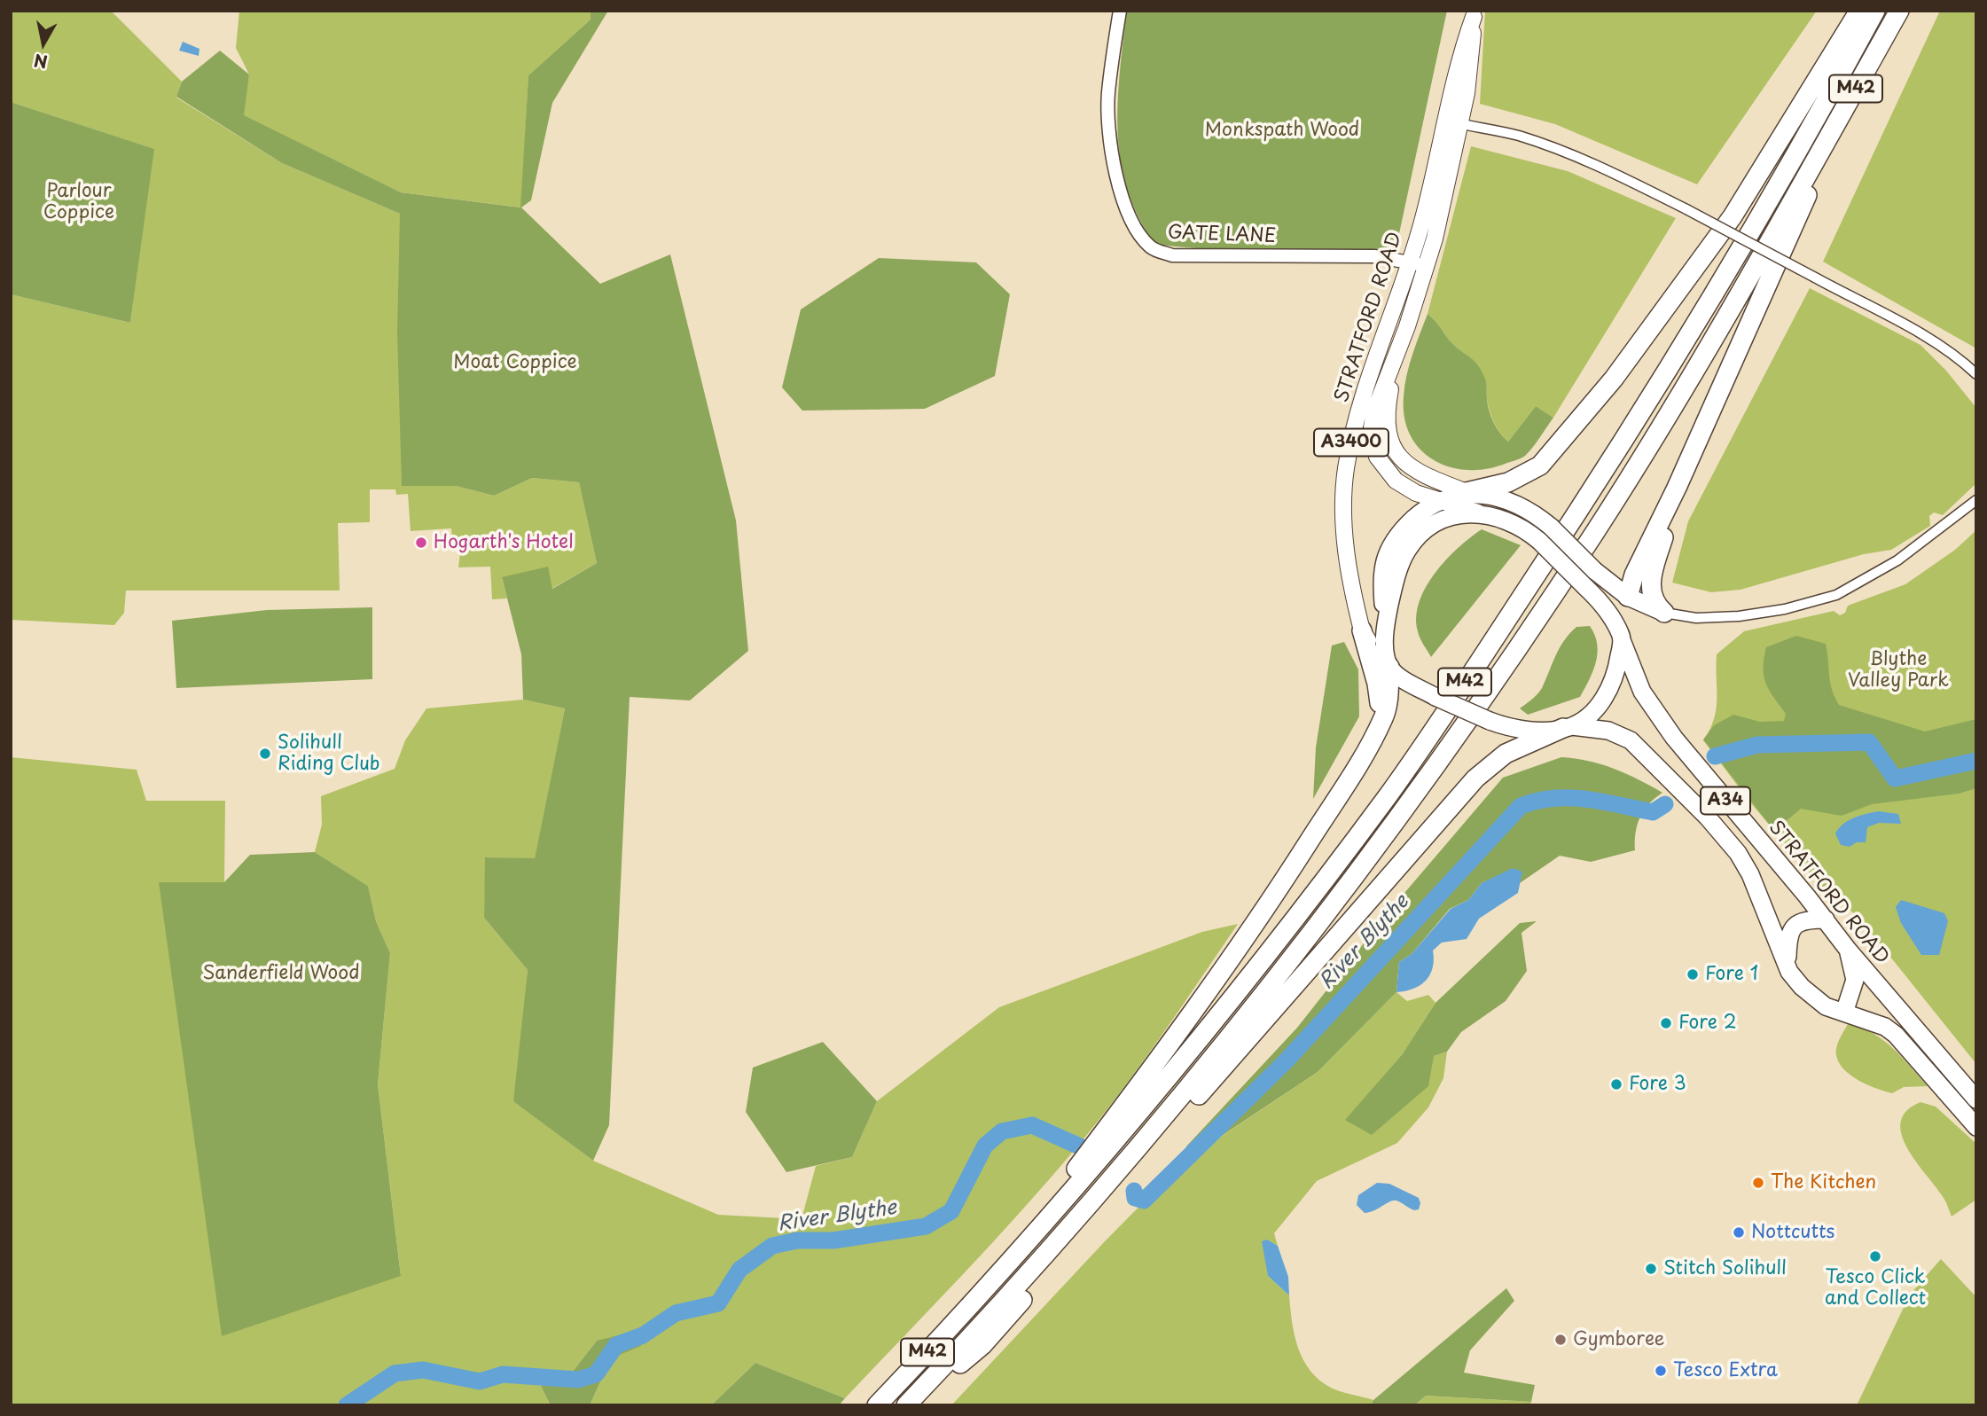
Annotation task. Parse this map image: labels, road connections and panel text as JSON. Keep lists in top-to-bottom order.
{
  "streets": {
    "highway": ["M42", "STRATFORD ROAD", "A34"],
    "main road": ["A3400"],
    "street": ["GATE LANE"]
  },
  "crossings": [
    ["GATE LANE", "STRATFORD ROAD"],
    ["STRATFORD ROAD", "A34"]
  ],
  "water": ["River Blythe"],
  "parks": [
    "Monkspath Wood",
    "Parlour Coppice",
    "Moat Coppice",
    "Blythe Valley Park",
    "Sanderfield Wood"
  ],
  "places": [
    "Hogarth's Hotel",
    "Solihull Riding Club",
    "Fore 1",
    "Fore 2",
    "Fore 3",
    "The Kitchen",
    "Nottcutts",
    "Tesco Click and Collect",
    "Stitch Solihull",
    "Gymboree",
    "Tesco Extra"
  ],
  "north": "bottom"
}
